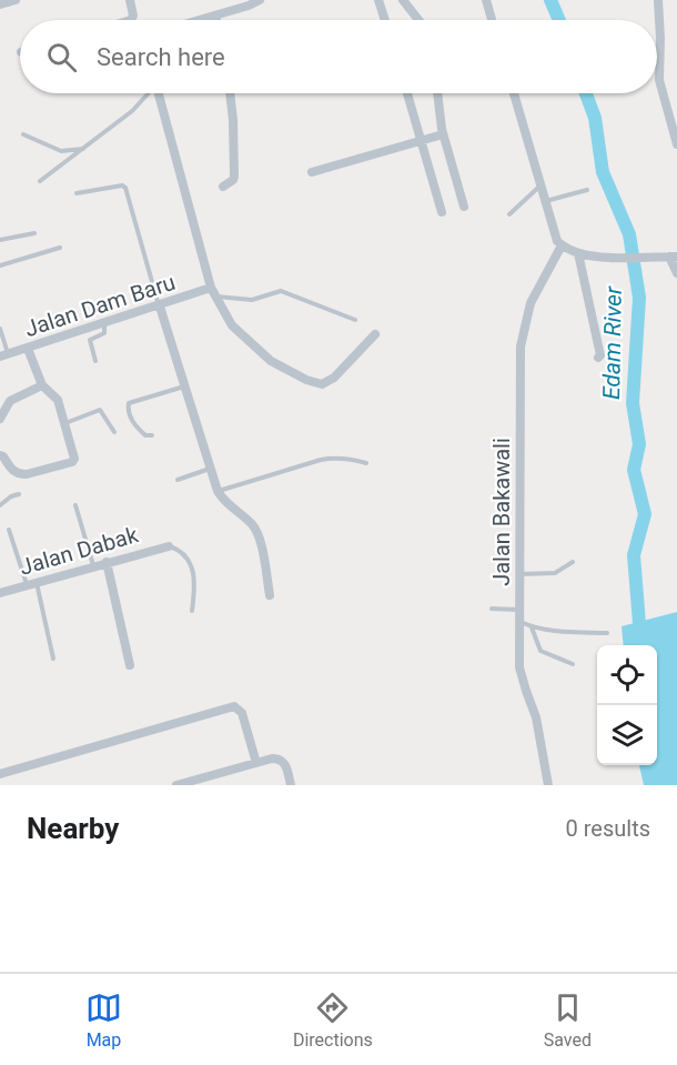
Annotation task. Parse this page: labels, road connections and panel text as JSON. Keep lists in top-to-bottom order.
{
  "streets": {
    "street": ["Jalan Dam Baru", "Jalan Bakawali", "Jalan Dabak"]
  },
  "water": ["Edam River"],
  "page": {
    "search": "Search here",
    "heading": ["Nearby", "0 results"],
    "nav": ["Map", "Directions", "Saved"]
  }
}
